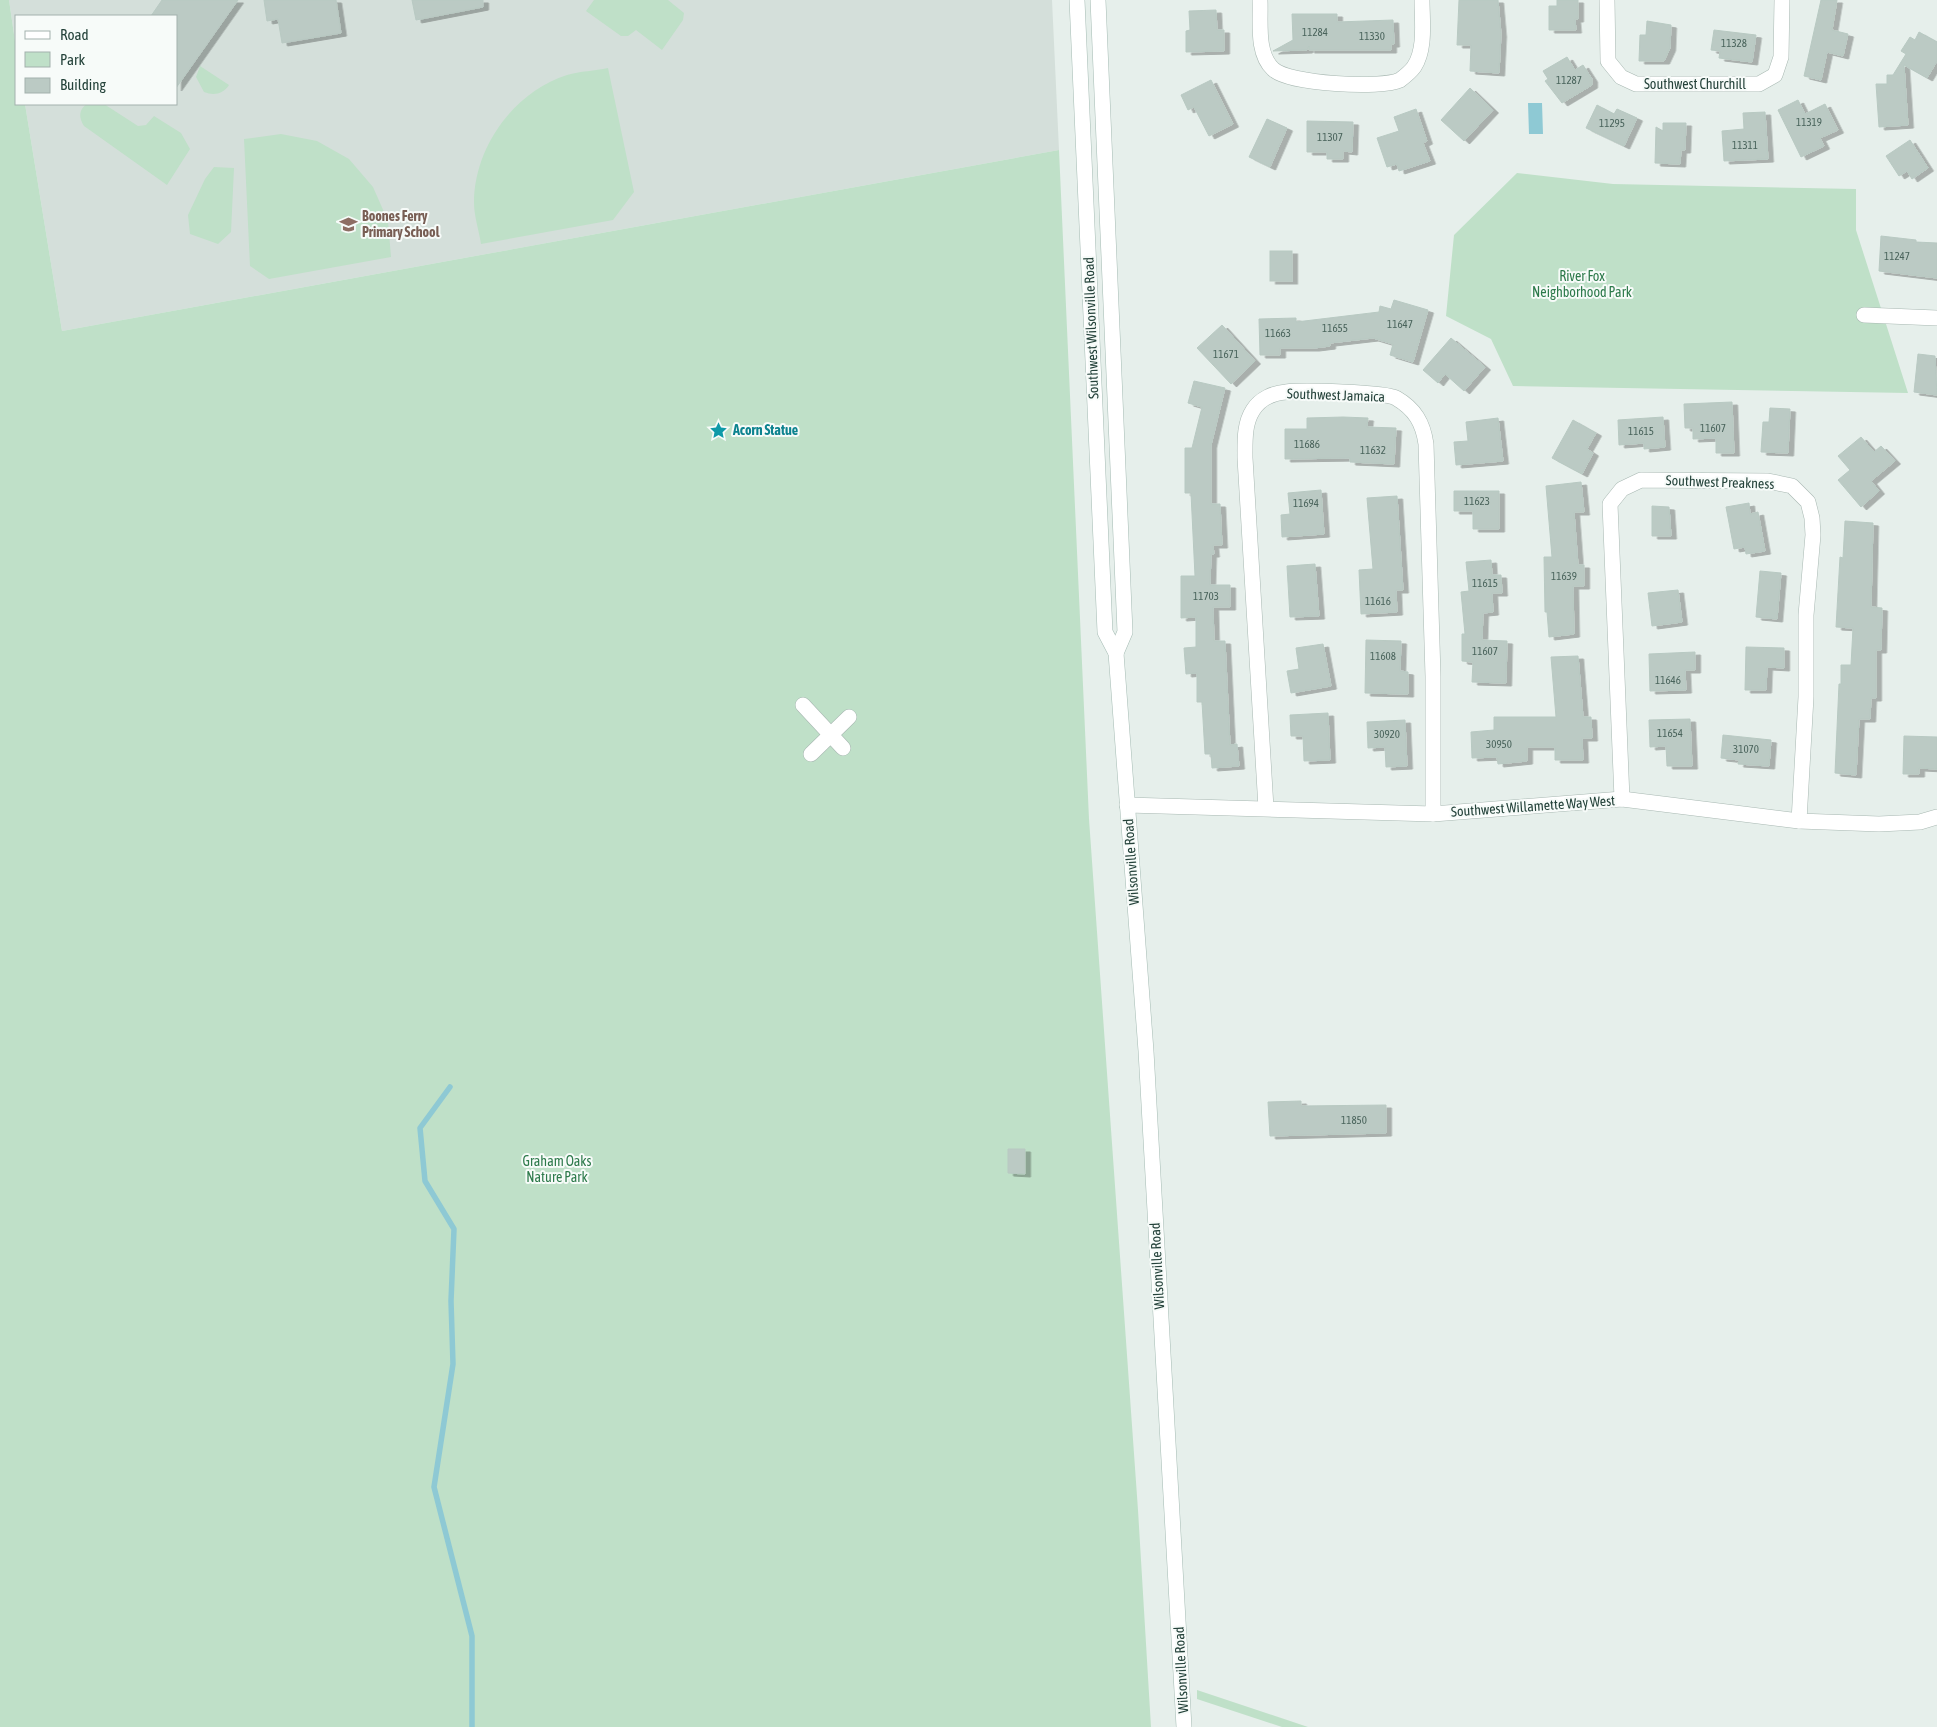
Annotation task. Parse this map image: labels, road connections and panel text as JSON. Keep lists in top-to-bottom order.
{
  "streets": {
    "street": [
      "Southwest Churchill",
      "Southwest Wilsonville Road",
      "Southwest Jamaica",
      "Southwest Preakness",
      "Southwest Willamette Way West",
      "Wilsonville Road"
    ]
  },
  "crossings": [
    ["Southwest Wilsonville Road", "Southwest Willamette Way West"],
    ["Southwest Wilsonville Road", "Wilsonville Road"],
    ["Southwest Jamaica", "Southwest Willamette Way West"],
    ["Southwest Preakness", "Southwest Willamette Way West"],
    ["Southwest Willamette Way West", "Wilsonville Road"]
  ],
  "parks": ["River Fox Neighborhood Park", "Graham Oaks Nature Park"],
  "places": {
    "school or university": ["Boones Ferry Primary School"],
    "place": ["Acorn Statue"]
  },
  "house_numbers": [
    "11284",
    "11330",
    "11328",
    "11287",
    "11319",
    "11295",
    "11307",
    "11311",
    "11247",
    "11647",
    "11655",
    "11663",
    "11671",
    "11607",
    "11615",
    "11686",
    "11632",
    "11623",
    "11694",
    "11639",
    "11615",
    "11703",
    "11616",
    "11607",
    "11608",
    "11646",
    "11654",
    "30920",
    "30950",
    "31070",
    "11850"
  ],
  "legend": ["Road", "Park", "Building"]
}
